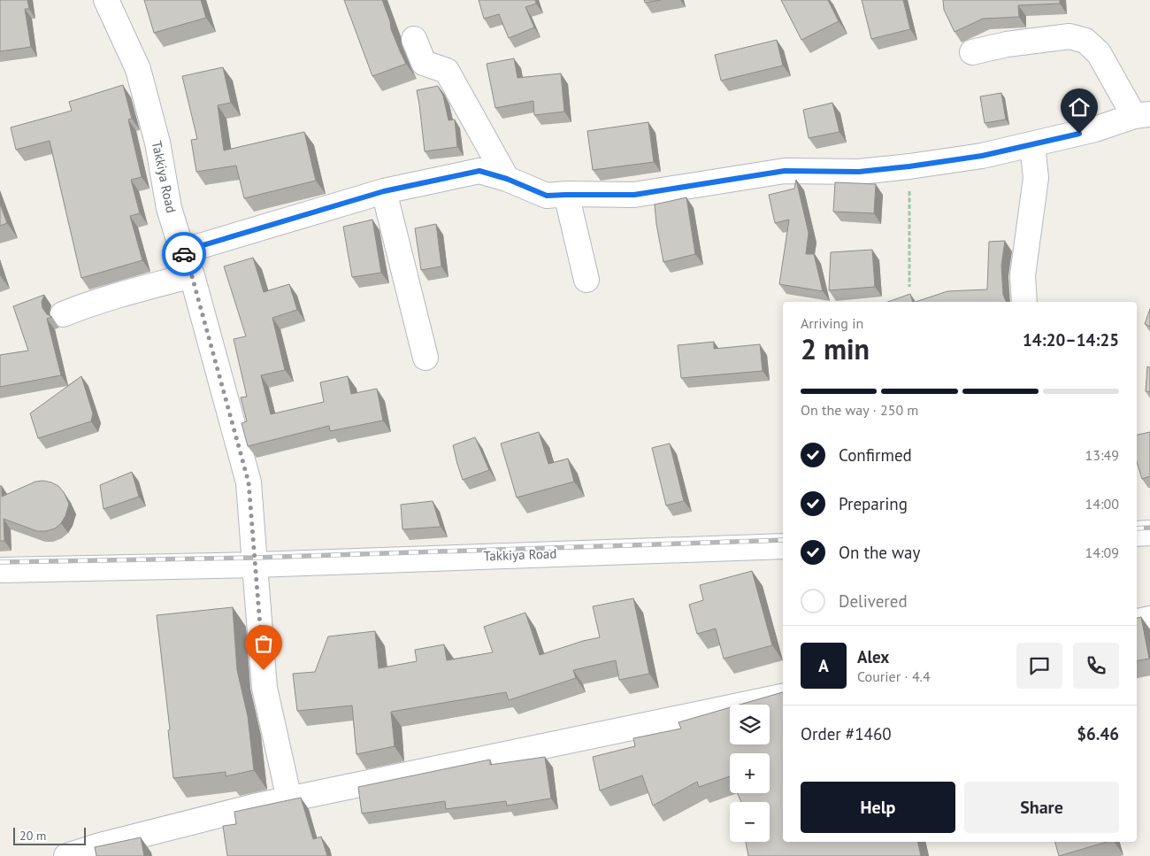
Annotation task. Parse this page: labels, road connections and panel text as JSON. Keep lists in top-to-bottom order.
{
  "streets": {
    "street": ["Takkiya Road"]
  },
  "scale_bar": "20 m",
  "page": {
    "heading": ["2 min", "Arriving in", "14:20–14:25"],
    "panel": [
      "Alex",
      "Courier · 4.4",
      "Order #1460",
      "$6.46"
    ],
    "bar": "On the way · 250 m",
    "list": [
      ["Confirmed", "13:49"],
      ["Preparing", "14:00"],
      ["On the way", "14:09"],
      "Delivered"
    ],
    "round": "A",
    "map_buttons": ["+", "−"],
    "buttons": ["Help", "Share"],
    "scale": "20 m"
  }
}
